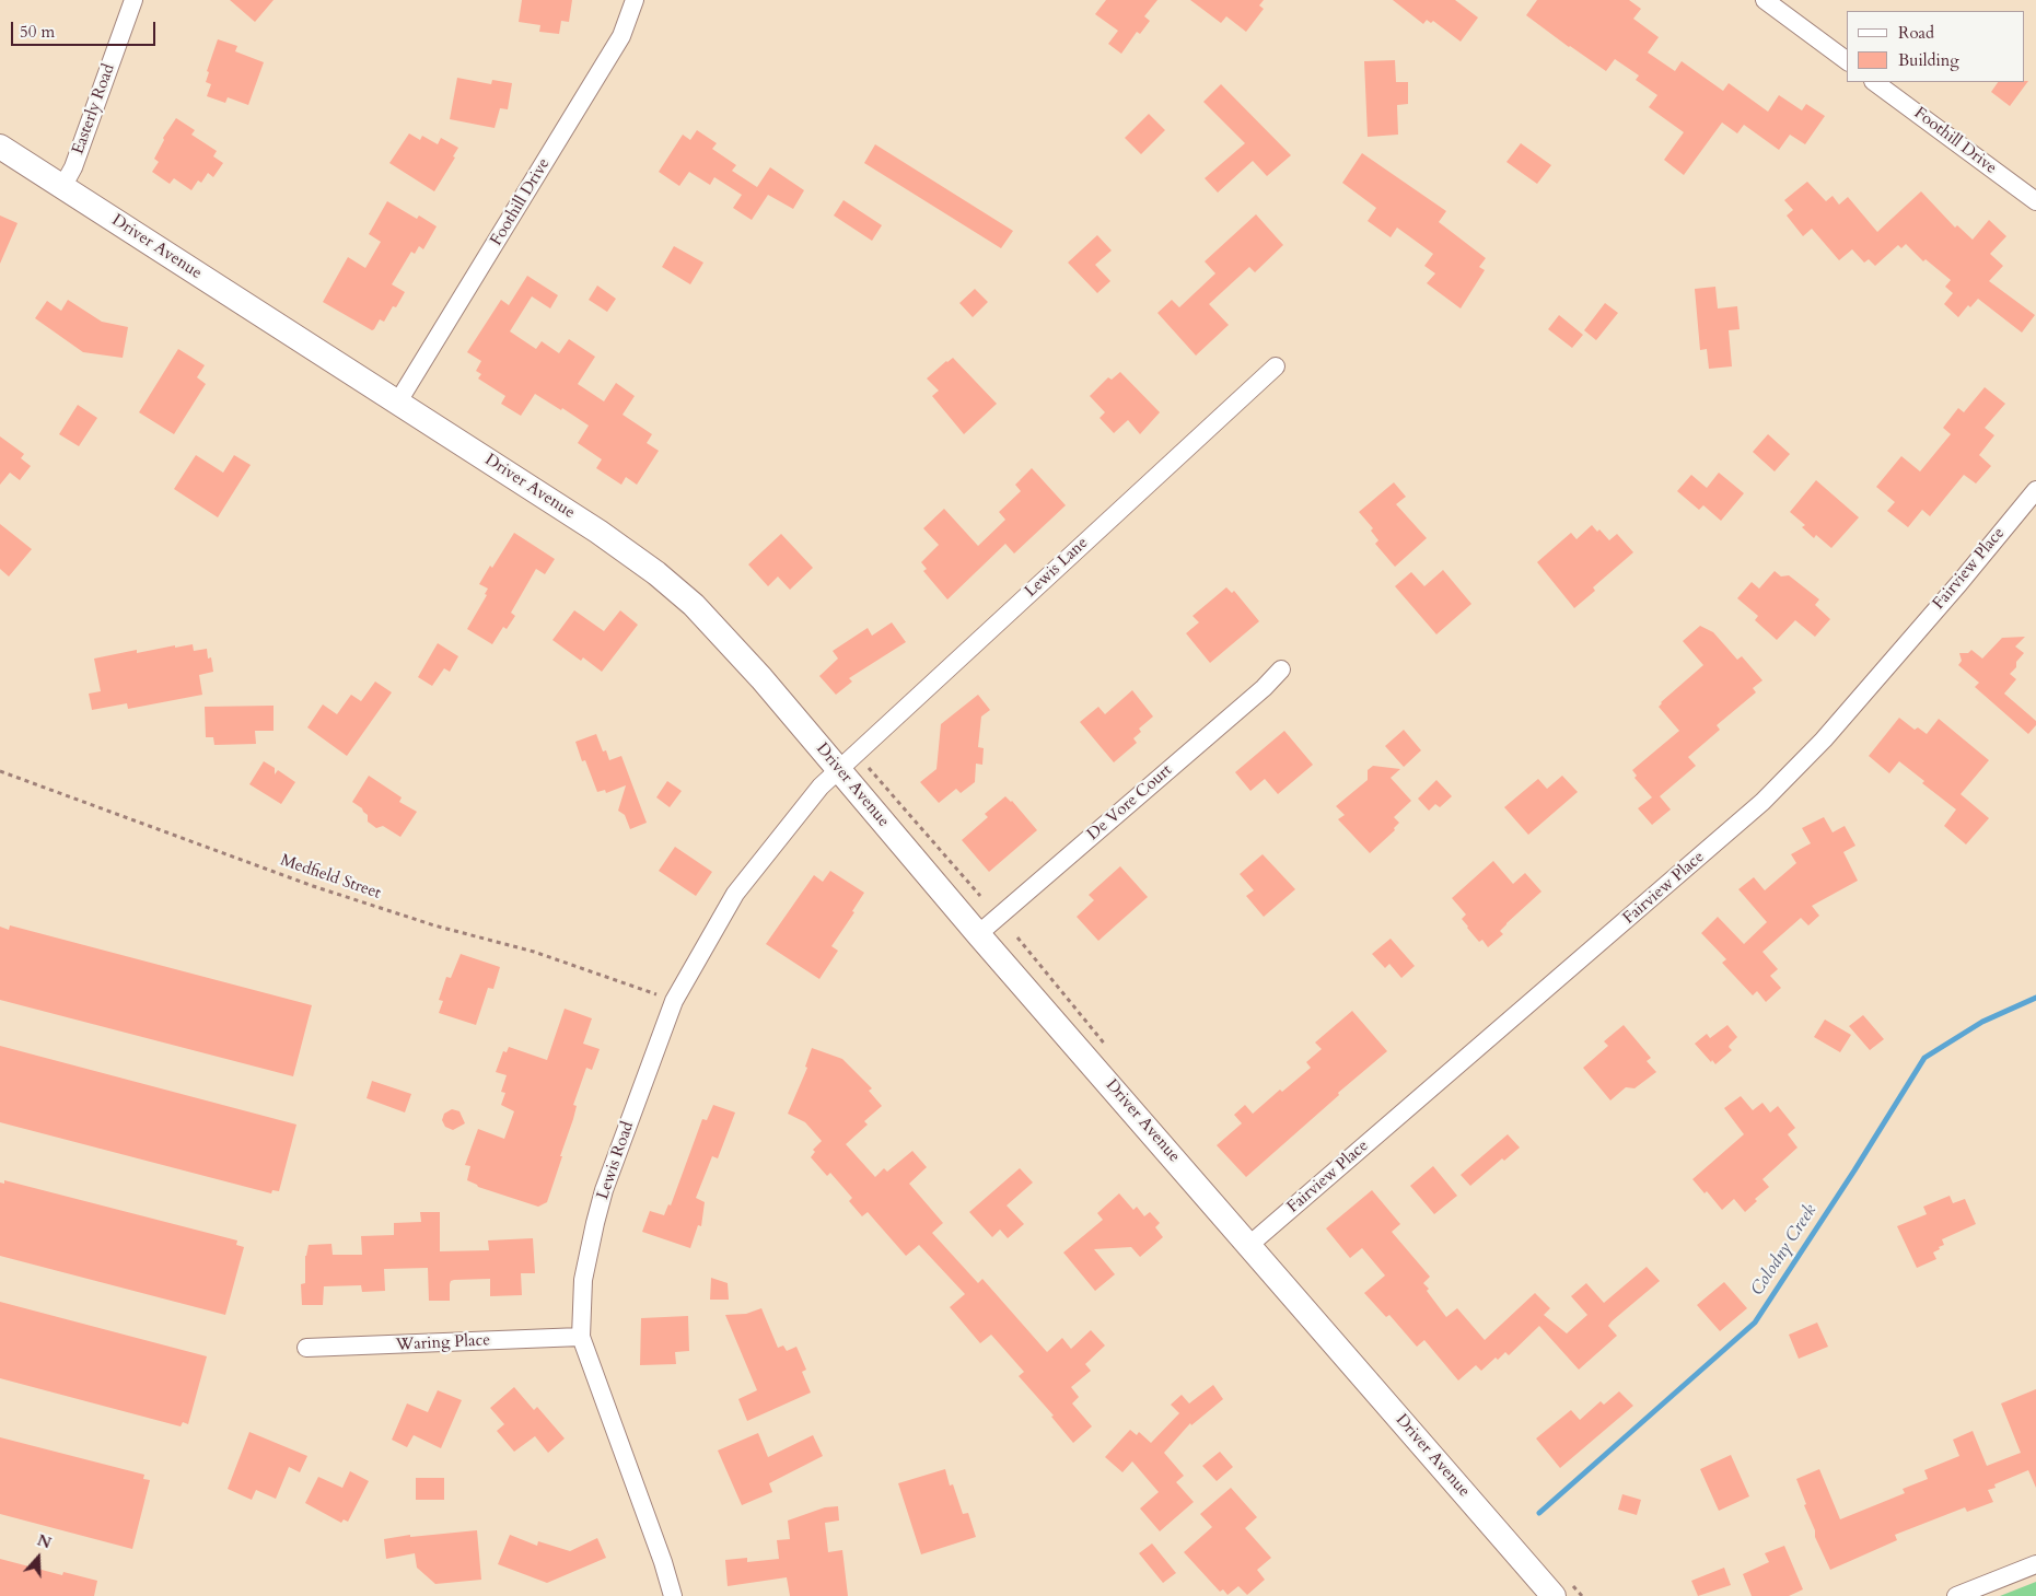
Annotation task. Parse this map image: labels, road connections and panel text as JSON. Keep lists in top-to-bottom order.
{
  "streets": {
    "street": [
      "Easterly Road",
      "Foothill Drive",
      "Driver Avenue",
      "Lewis Lane",
      "Fairview Place",
      "De Vore Court",
      "Lewis Road",
      "Waring Place"
    ],
    "path": ["Medfield Street"]
  },
  "crossings": [
    ["Easterly Road", "Driver Avenue"],
    ["Foothill Drive", "Driver Avenue"],
    ["Driver Avenue", "Lewis Lane"],
    ["Driver Avenue", "Fairview Place"],
    ["Driver Avenue", "De Vore Court"],
    ["Driver Avenue", "Lewis Road"],
    ["Lewis Lane", "Lewis Road"],
    ["Lewis Road", "Waring Place"]
  ],
  "water": ["Colodny Creek"],
  "legend": ["Road", "Building"],
  "scale_bar": "50 m",
  "north": "top"
}
